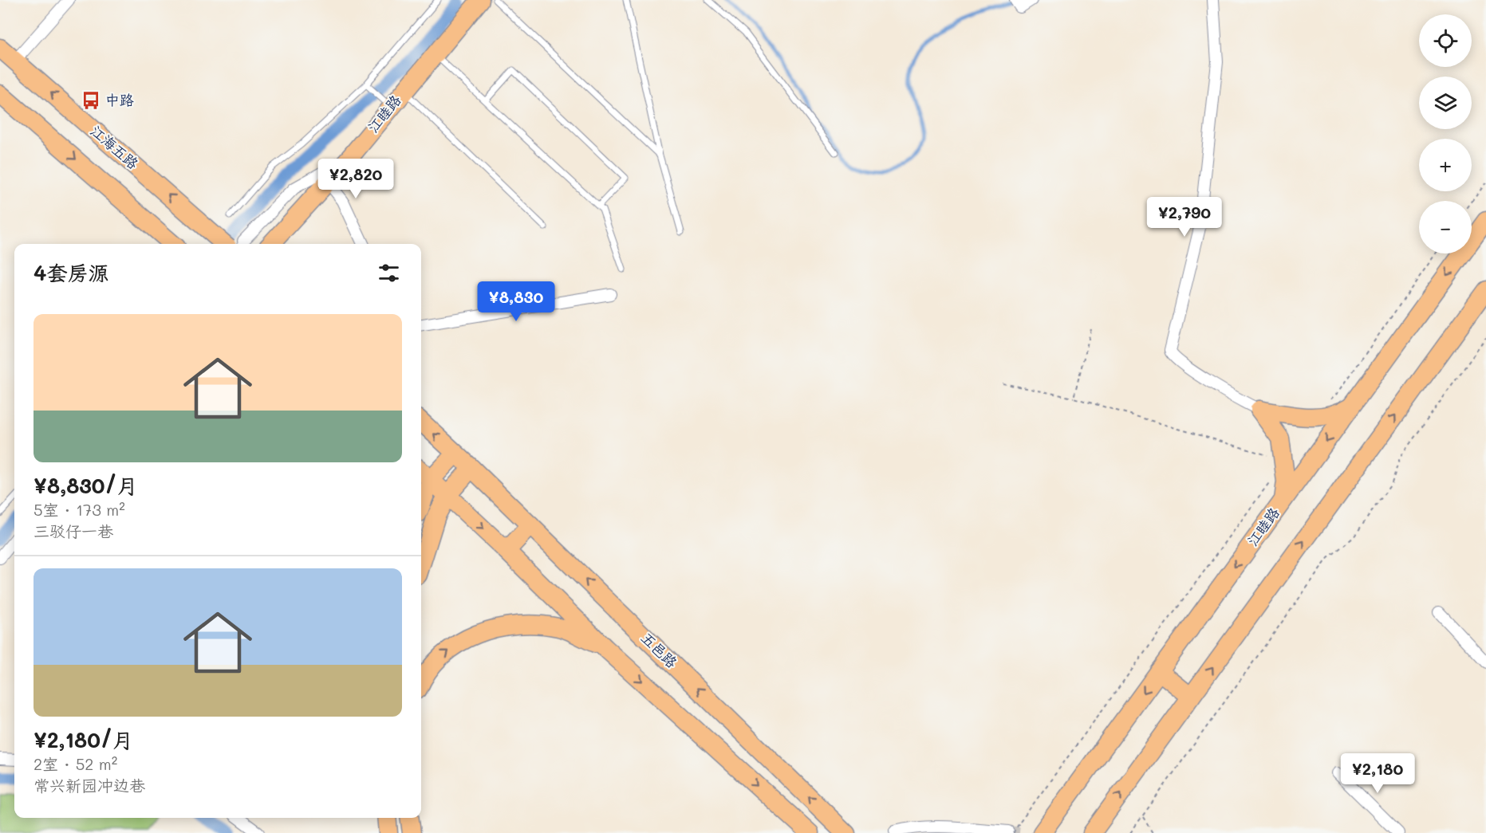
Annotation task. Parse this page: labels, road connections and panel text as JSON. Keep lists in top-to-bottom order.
{
  "streets": {
    "main road": ["江睦路", "江海五路", "五邑路"]
  },
  "places": {
    "bus stop": ["中路"]
  },
  "page": {
    "map_buttons": ["+", "−"],
    "price": [
      "¥2,820",
      "¥2,790",
      "¥8,830",
      "¥2,180"
    ],
    "heading": "4套房源",
    "list": [
      {
        "name": "¥8,830/月",
        "note": "5室 · 173 m² · 三驳仔一巷"
      },
      {
        "name": "¥2,180/月",
        "note": "2室 · 52 m² · 常兴新园冲边巷"
      }
    ]
  }
}
